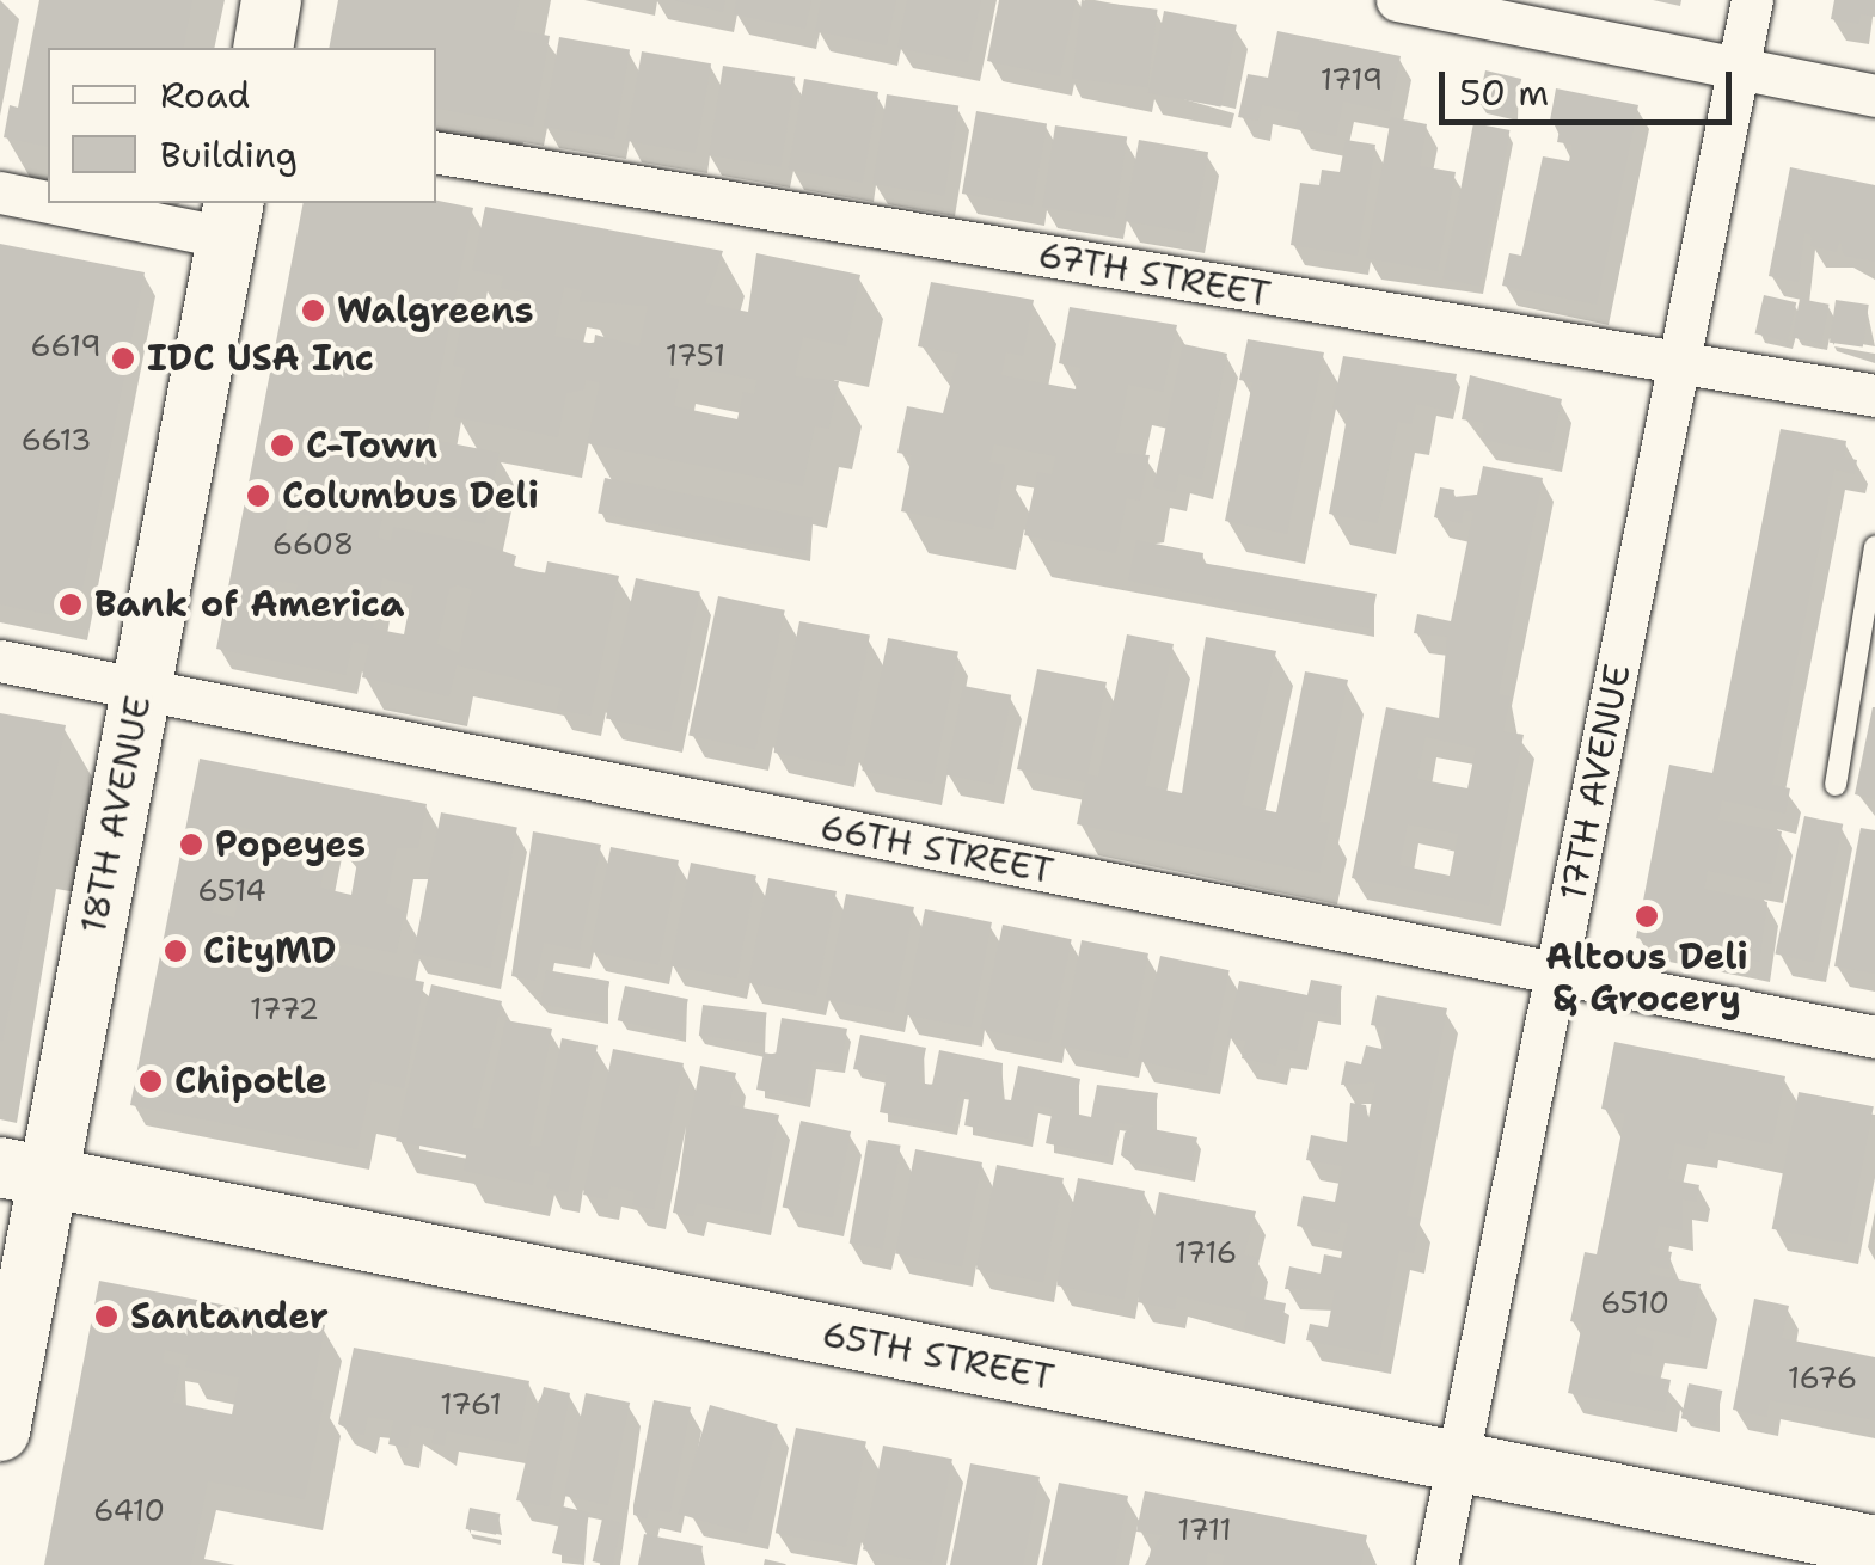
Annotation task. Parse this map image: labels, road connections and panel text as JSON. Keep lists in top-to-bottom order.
{
  "streets": {
    "main road": ["18TH AVENUE", "65TH STREET"],
    "street": ["67TH STREET", "17TH AVENUE", "66TH STREET"]
  },
  "crossings": [
    ["67TH STREET", "17TH AVENUE"],
    ["17TH AVENUE", "66TH STREET"],
    ["17TH AVENUE", "65TH STREET"],
    ["18TH AVENUE", "66TH STREET"],
    ["18TH AVENUE", "65TH STREET"]
  ],
  "places": [
    "Walgreens",
    "IDC USA Inc",
    "C-Town",
    "Columbus Deli",
    "Bank of America",
    "Popeyes",
    "Altous Deli & Grocery",
    "CityMD",
    "Chipotle",
    "Santander"
  ],
  "house_numbers": [
    "1719",
    "6619",
    "1751",
    "6613",
    "6608",
    "6514",
    "1772",
    "1716",
    "6510",
    "1676",
    "1761",
    "6410",
    "1711"
  ],
  "legend": ["Road", "Building"],
  "scale_bar": "50 m"
}
